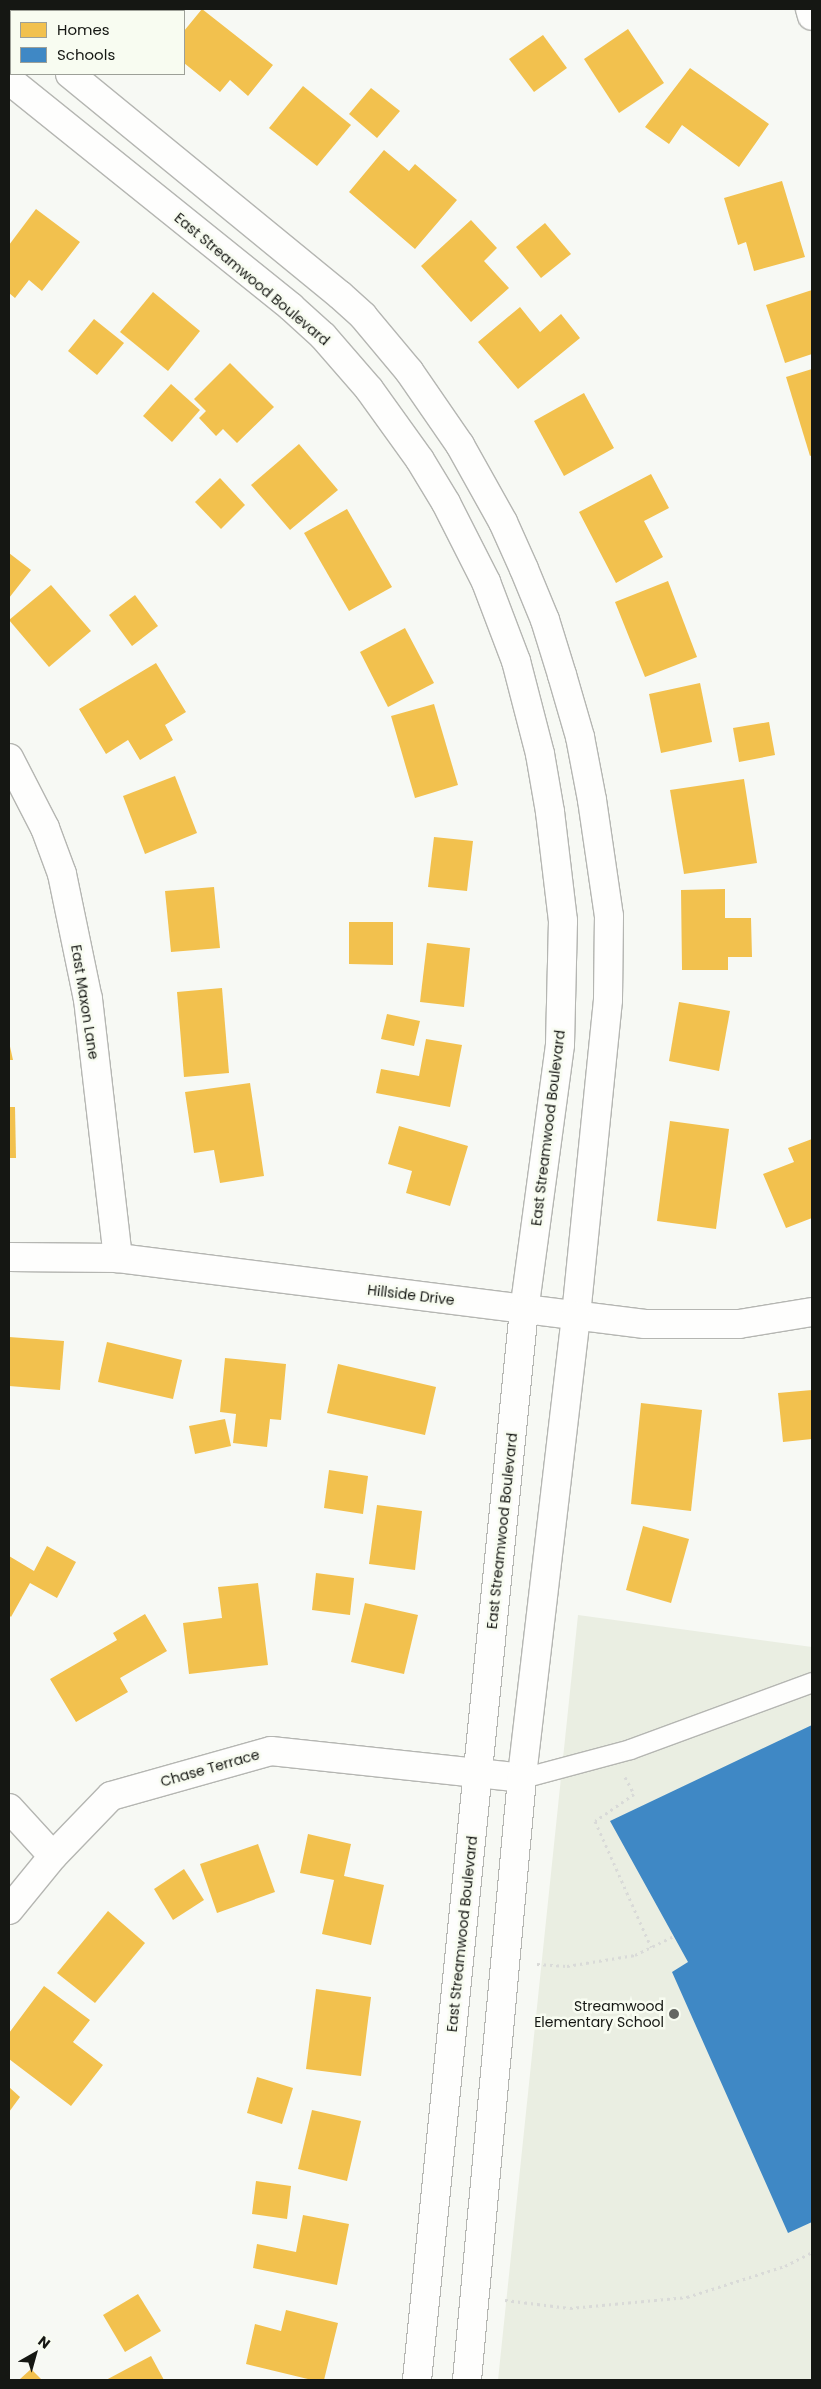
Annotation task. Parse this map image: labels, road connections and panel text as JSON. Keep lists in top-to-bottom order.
{
  "streets": {
    "street": [
      "East Streamwood Boulevard",
      "East Maxon Lane",
      "Hillside Drive",
      "Chase Terrace"
    ]
  },
  "crossings": [
    ["East Streamwood Boulevard", "Hillside Drive"],
    ["East Streamwood Boulevard", "Chase Terrace"],
    ["East Maxon Lane", "Hillside Drive"]
  ],
  "places": ["Streamwood Elementary School"],
  "legend": ["Homes", "Schools"],
  "north": "top right"
}
